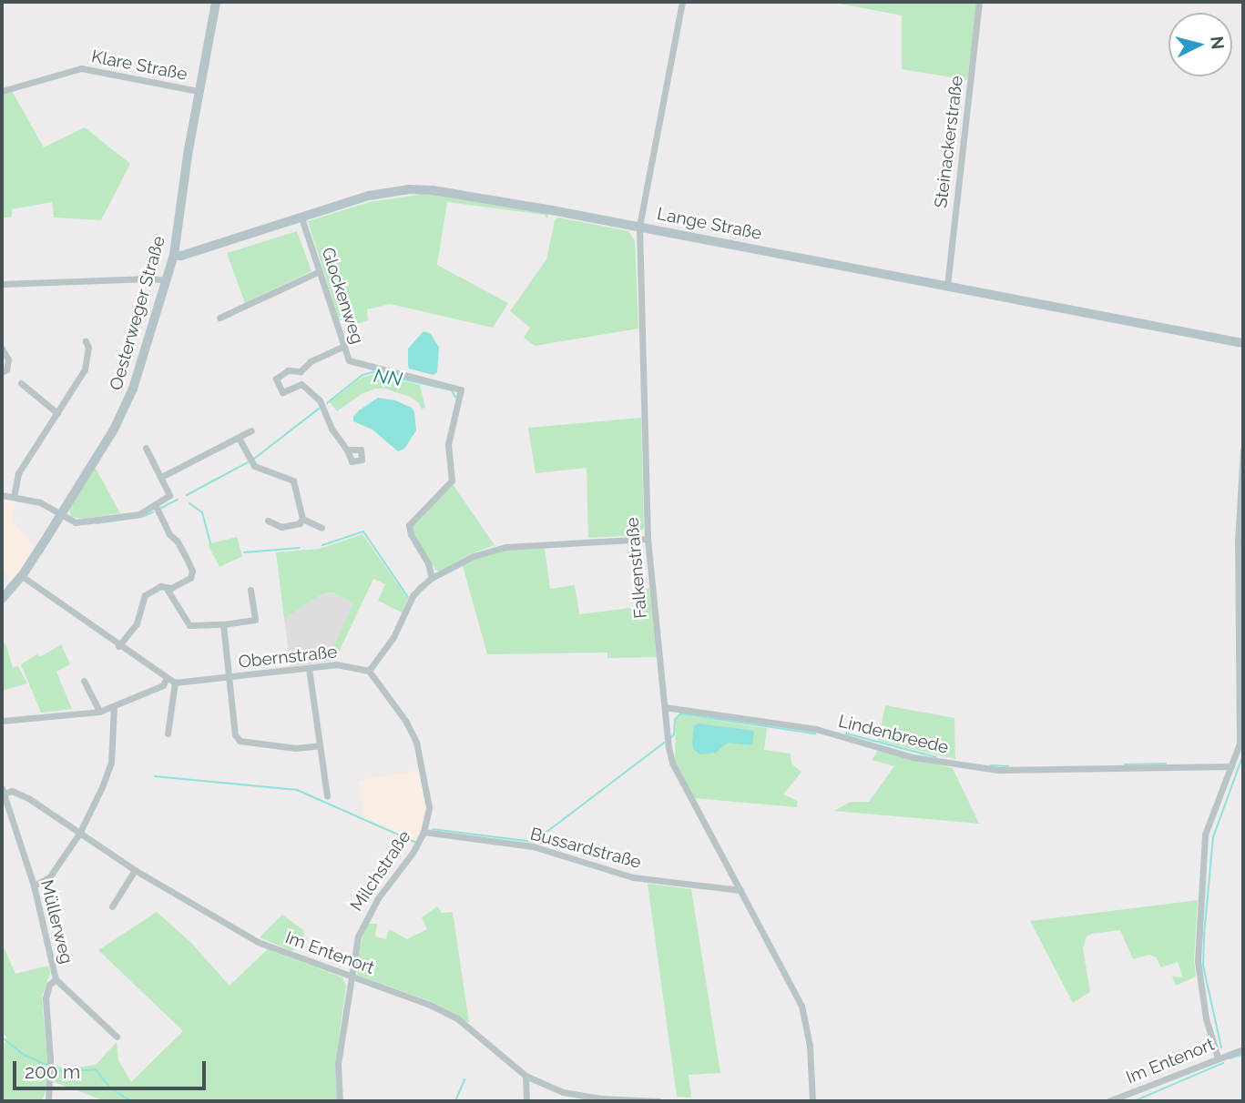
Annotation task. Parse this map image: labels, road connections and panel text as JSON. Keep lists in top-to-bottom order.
{
  "streets": {
    "street": [
      "Klare Straße",
      "Steinackerstraße",
      "Lange Straße",
      "Glockenweg",
      "Oesterweger Straße",
      "Falkenstraße",
      "Obernstraße",
      "Lindenbreede",
      "Bussardstraße",
      "Milchstraße",
      "Müllerweg",
      "Im Entenort"
    ]
  },
  "crossings": [
    ["Klare Straße", "Oesterweger Straße"],
    ["Steinackerstraße", "Lange Straße"],
    ["Lange Straße", "Glockenweg"],
    ["Lange Straße", "Oesterweger Straße"],
    ["Lange Straße", "Falkenstraße"],
    ["Oesterweger Straße", "Obernstraße"],
    ["Falkenstraße", "Lindenbreede"],
    ["Falkenstraße", "Bussardstraße"],
    ["Obernstraße", "Milchstraße"],
    ["Bussardstraße", "Milchstraße"],
    ["Milchstraße", "Im Entenort"],
    ["Müllerweg", "Im Entenort"]
  ],
  "water": ["NN"],
  "scale_bar": "200 m",
  "north": "right"
}
